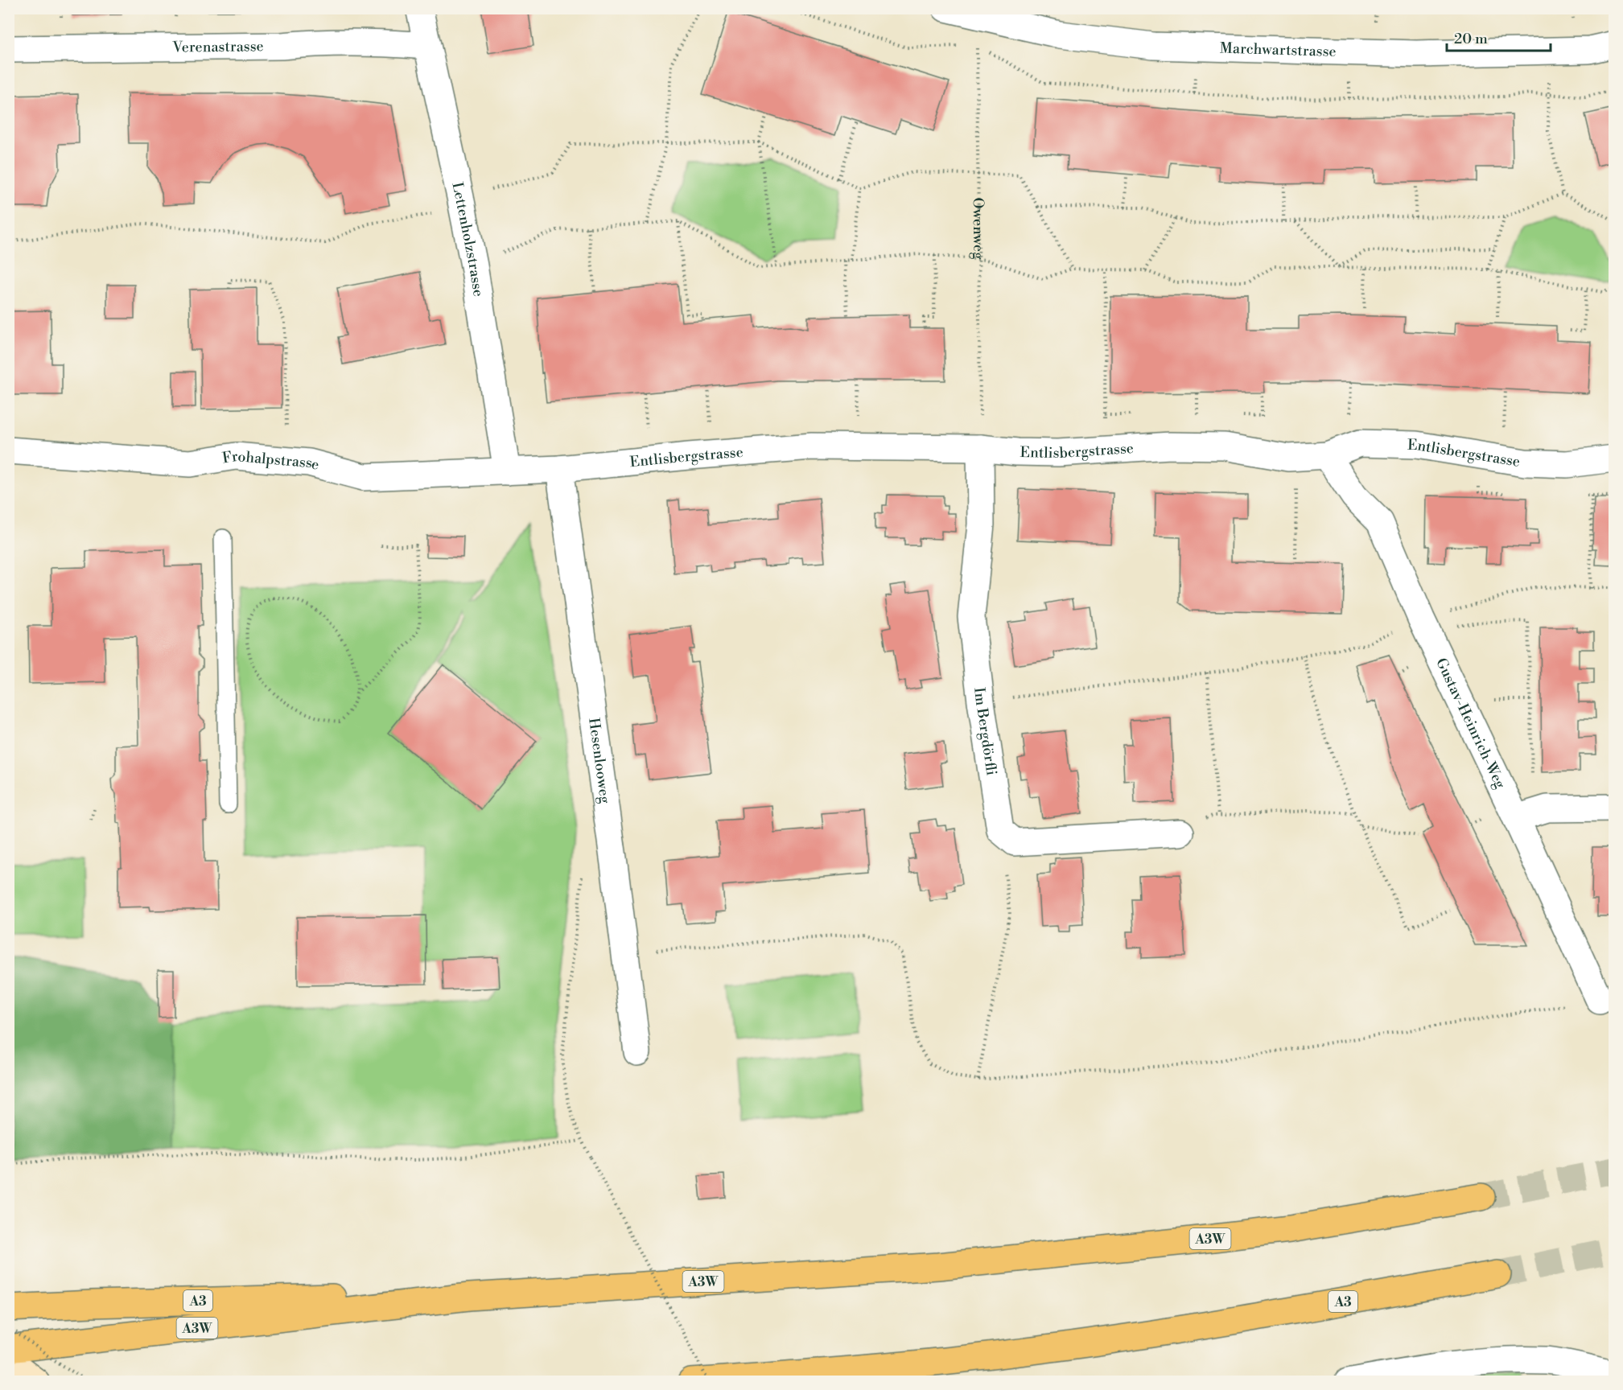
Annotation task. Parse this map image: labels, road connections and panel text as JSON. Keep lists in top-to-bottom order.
{
  "streets": {
    "highway": ["A3W", "A3"],
    "street": [
      "Verenastrasse",
      "Marchwartstrasse",
      "Lettenholzstrasse",
      "Entlisbergstrasse",
      "Frohalpstrasse",
      "Gustav-Heinrich-Weg",
      "Im Bergdörfli",
      "Hesenlooweg"
    ],
    "path": ["Owenweg"]
  },
  "crossings": [
    ["Verenastrasse", "Lettenholzstrasse"],
    ["Marchwartstrasse", "Owenweg"],
    ["Owenweg", "Entlisbergstrasse"],
    ["Owenweg", "Im Bergdörfli"],
    ["Lettenholzstrasse", "Frohalpstrasse"],
    ["Entlisbergstrasse", "Frohalpstrasse"],
    ["Entlisbergstrasse", "Gustav-Heinrich-Weg"],
    ["Entlisbergstrasse", "Im Bergdörfli"],
    ["Entlisbergstrasse", "Hesenlooweg"],
    ["Frohalpstrasse", "Hesenlooweg"],
    ["A3W", "A3"]
  ],
  "scale_bar": "20 m"
}
